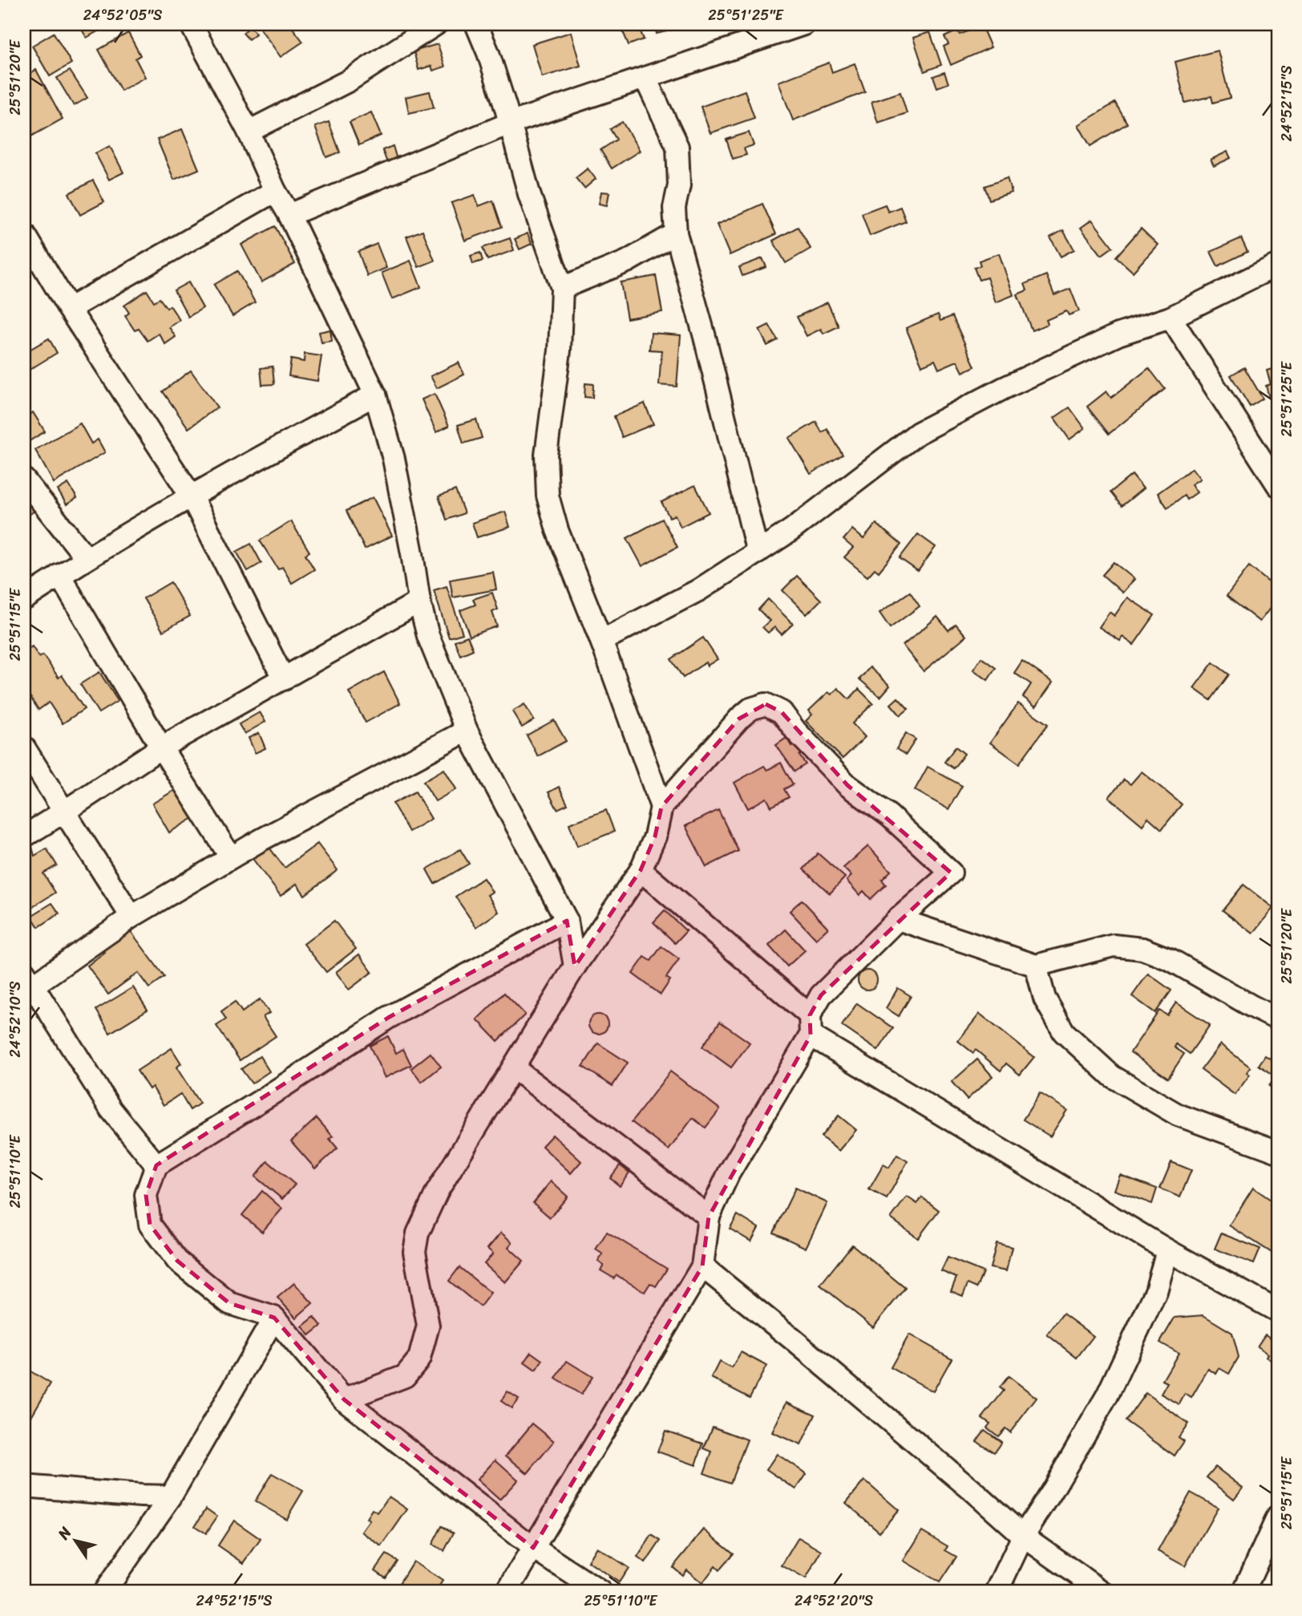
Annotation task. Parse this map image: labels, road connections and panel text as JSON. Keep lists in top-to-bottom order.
{
  "north": "top left",
  "coordinates": [
    "24°52'05\"S",
    "25°51'25\"E",
    "25°51'20\"E",
    "24°52'15\"S",
    "25°51'15\"E",
    "24°52'10\"S",
    "25°51'10\"E",
    "24°52'20\"S"
  ]
}
